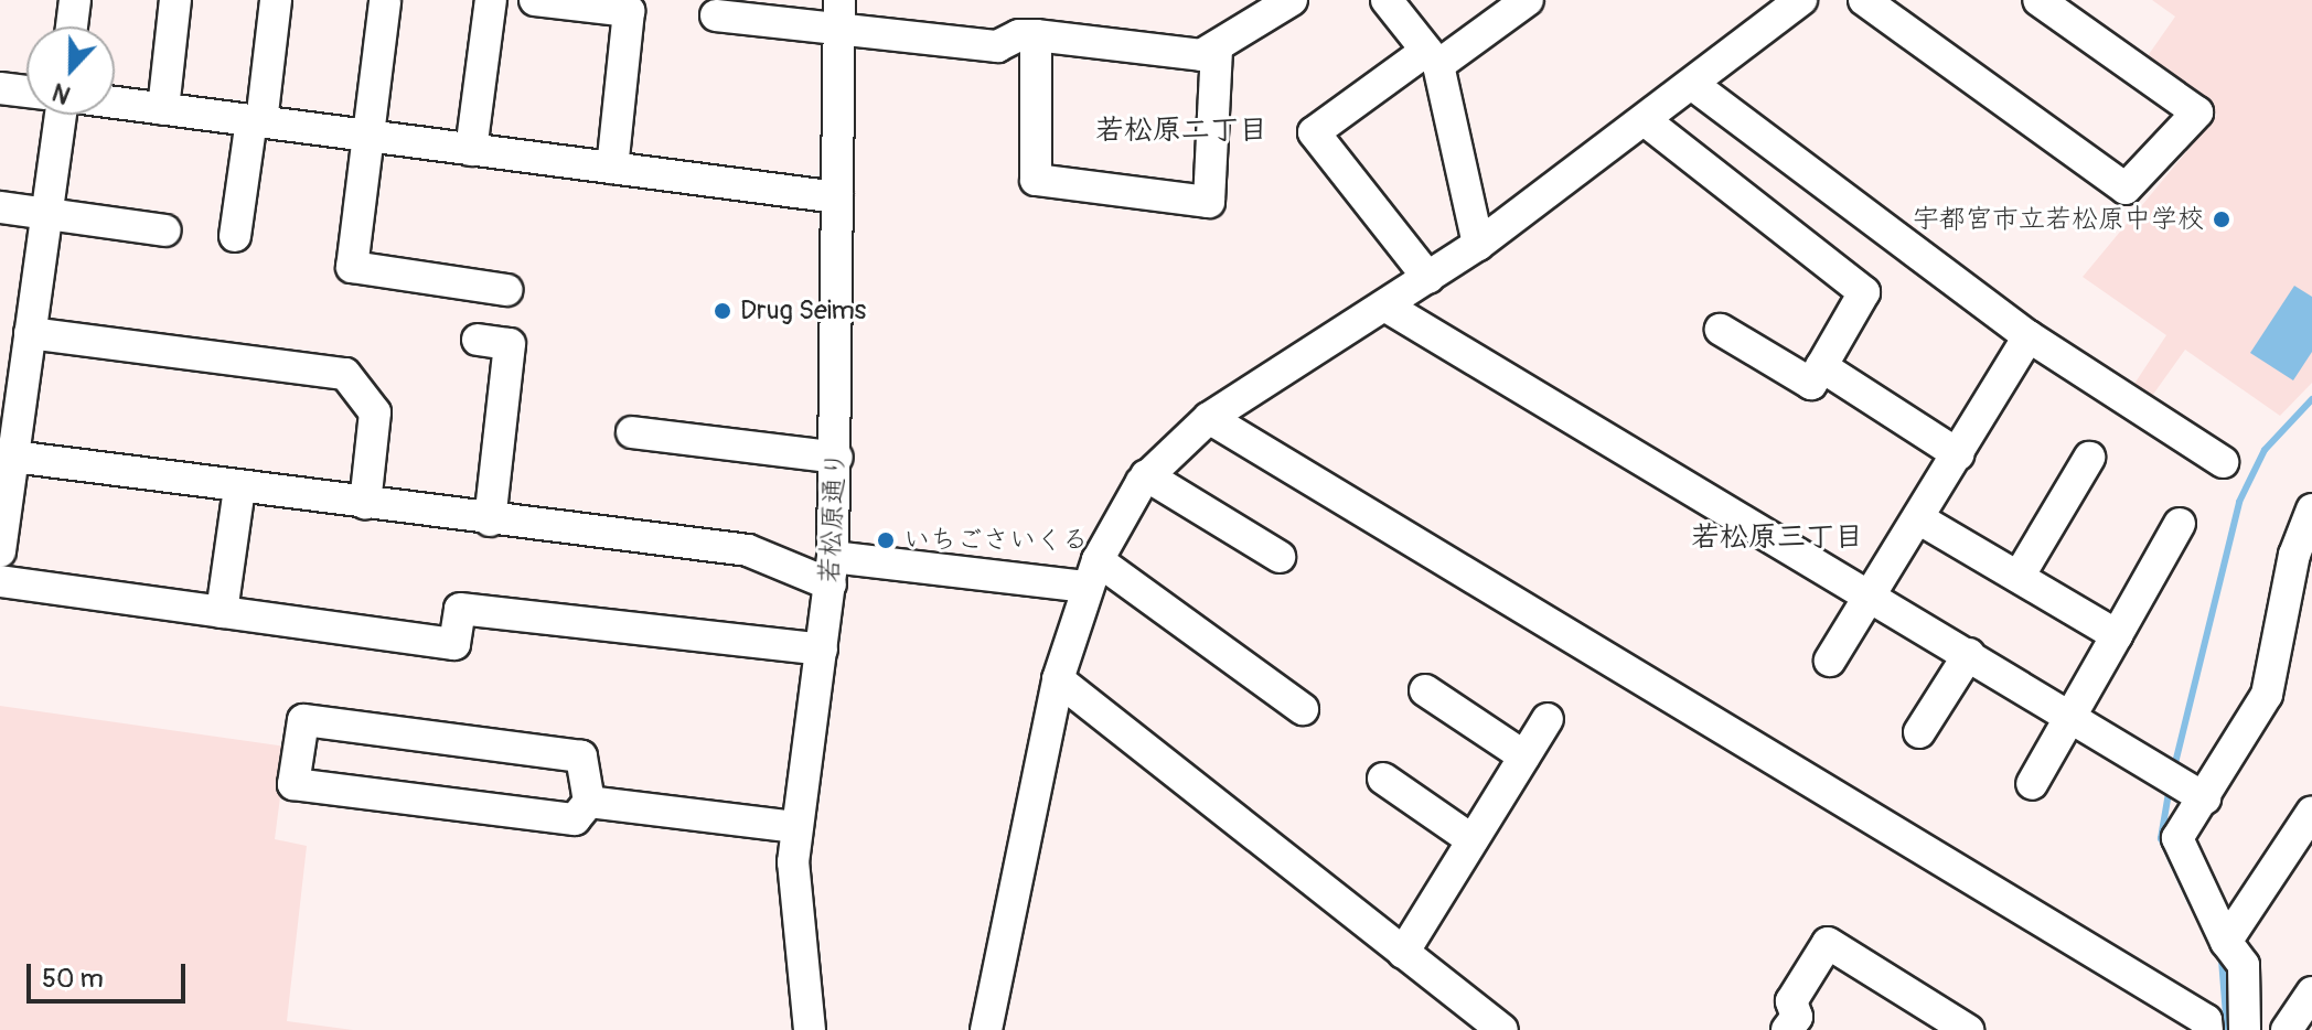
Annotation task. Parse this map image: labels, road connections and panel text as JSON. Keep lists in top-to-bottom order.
{
  "streets": {
    "street": ["若松原通り"]
  },
  "districts": ["若松原二丁目", "若松原三丁目"],
  "places": ["宇都宮市立若松原中学校", "Drug Seims", "いちごさいくる"],
  "scale_bar": "50 m",
  "north": "bottom"
}
